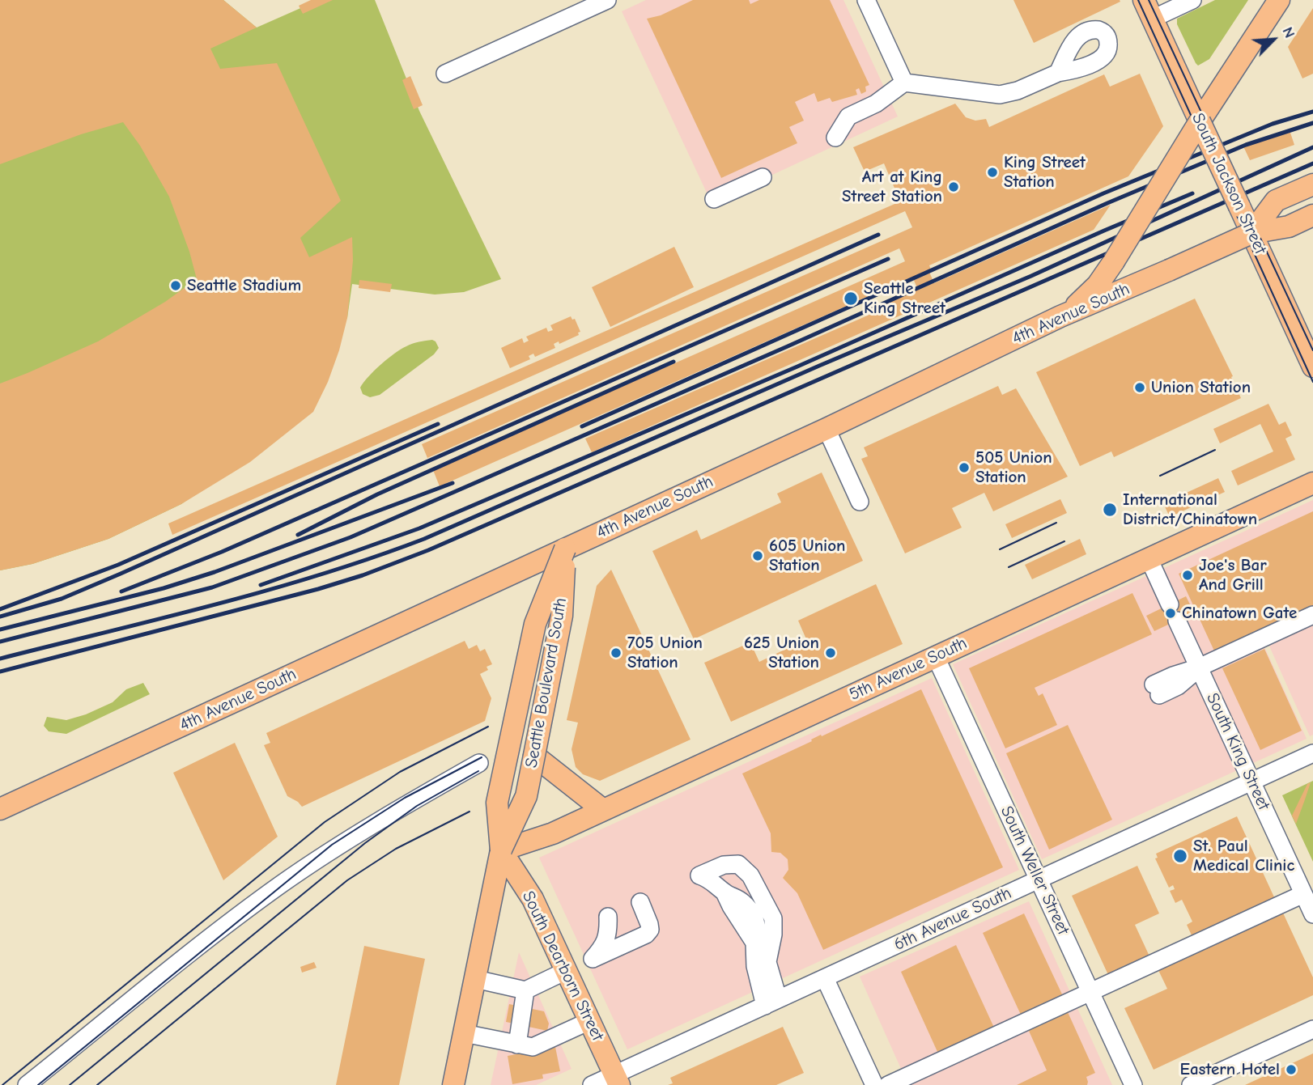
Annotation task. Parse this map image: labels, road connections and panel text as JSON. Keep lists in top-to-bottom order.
{
  "streets": {
    "main road": [
      "South Jackson Street",
      "4th Avenue South",
      "5th Avenue South",
      "Seattle Boulevard South",
      "South Dearborn Street"
    ],
    "street": ["South King Street", "South Weller Street", "6th Avenue South"]
  },
  "crossings": [
    ["South Jackson Street", "4th Avenue South"],
    ["4th Avenue South", "Seattle Boulevard South"],
    ["5th Avenue South", "Seattle Boulevard South"],
    ["5th Avenue South", "South Weller Street"],
    ["5th Avenue South", "South Dearborn Street"],
    ["Seattle Boulevard South", "South Dearborn Street"],
    ["South King Street", "6th Avenue South"],
    ["South Weller Street", "6th Avenue South"],
    ["6th Avenue South", "South Dearborn Street"]
  ],
  "places": [
    "King Street Station",
    "Art at King Street Station",
    "Seattle Stadium",
    "Seattle King Street",
    "Union Station",
    "505 Union Station",
    "International District/Chinatown",
    "605 Union Station",
    "Joe's Bar And Grill",
    "Chinatown Gate",
    "705 Union Station",
    "625 Union Station",
    "St. Paul Medical Clinic",
    "Eastern Hotel"
  ],
  "north": "top right"
}
